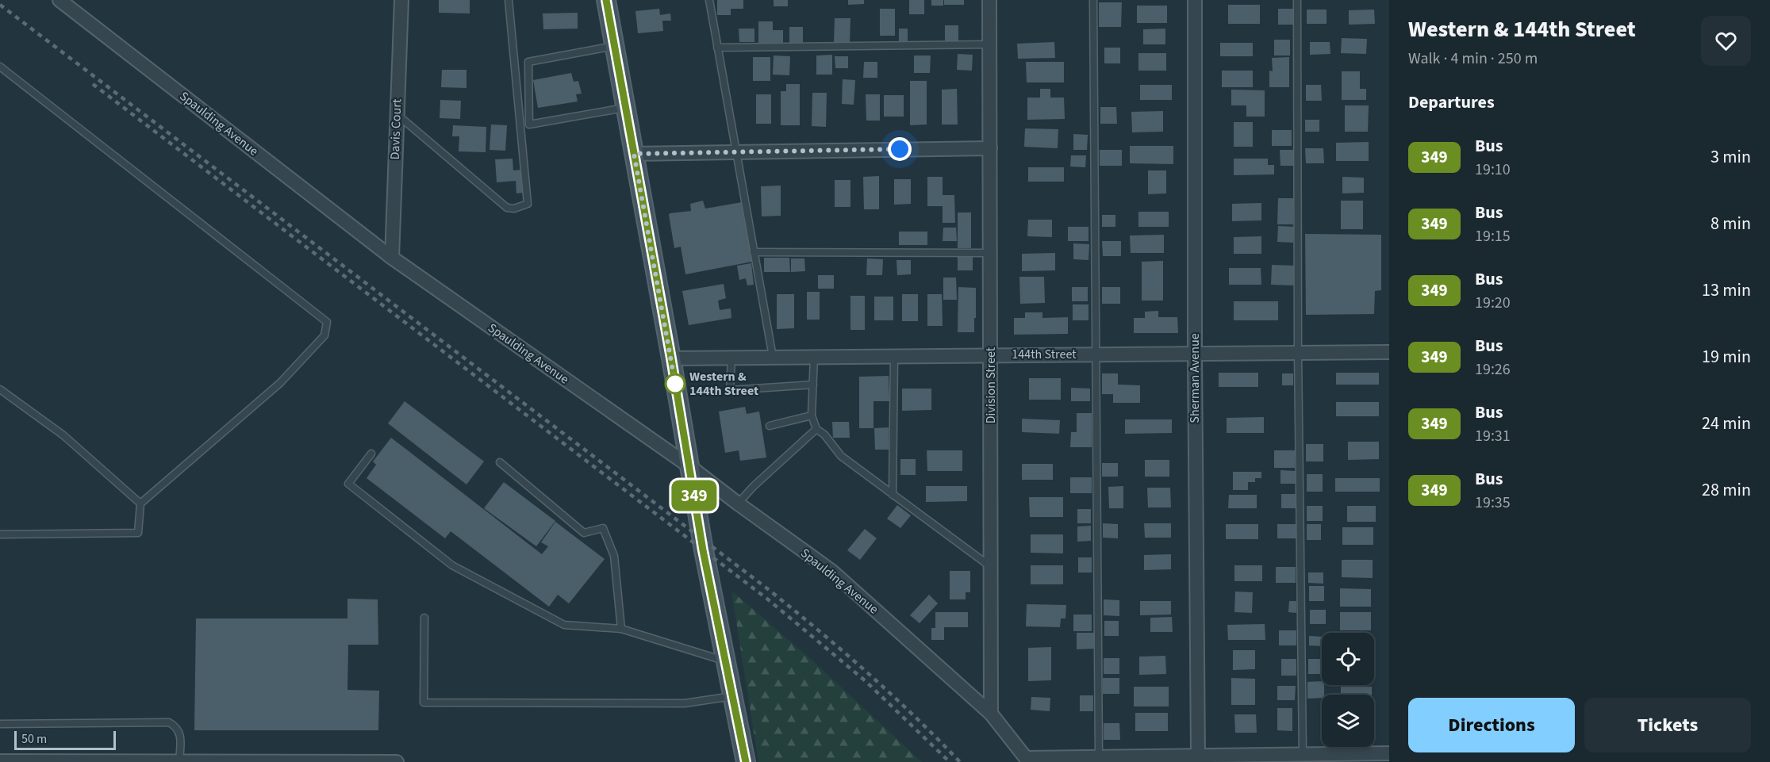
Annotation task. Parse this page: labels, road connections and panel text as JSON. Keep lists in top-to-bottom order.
{
  "streets": {
    "street": [
      "Spaulding Avenue",
      "Davis Court",
      "144th Street",
      "Sherman Avenue",
      "Division Street"
    ]
  },
  "crossings": [
    ["Spaulding Avenue", "Davis Court"],
    ["Spaulding Avenue", "Division Street"],
    ["144th Street", "Sherman Avenue"],
    ["144th Street", "Division Street"]
  ],
  "places": ["Western & 144th Street"],
  "lines": ["bus line 349"],
  "scale_bar": "50 m",
  "page": {
    "on_map": "349",
    "heading": [
      ["Western & 144th Street", "Walk · 4 min · 250 m"],
      "Departures"
    ],
    "list": [
      {
        "mark": "349",
        "name": "Bus",
        "note": "19:10",
        "value": "3 min"
      },
      {
        "mark": "349",
        "name": "Bus",
        "note": "19:15",
        "value": "8 min"
      },
      {
        "mark": "349",
        "name": "Bus",
        "note": "19:20",
        "value": "13 min"
      },
      {
        "mark": "349",
        "name": "Bus",
        "note": "19:26",
        "value": "19 min"
      },
      {
        "mark": "349",
        "name": "Bus",
        "note": "19:31",
        "value": "24 min"
      },
      {
        "mark": "349",
        "name": "Bus",
        "note": "19:35",
        "value": "28 min"
      }
    ],
    "buttons": ["Directions", "Tickets"],
    "scale": "50 m"
  }
}
